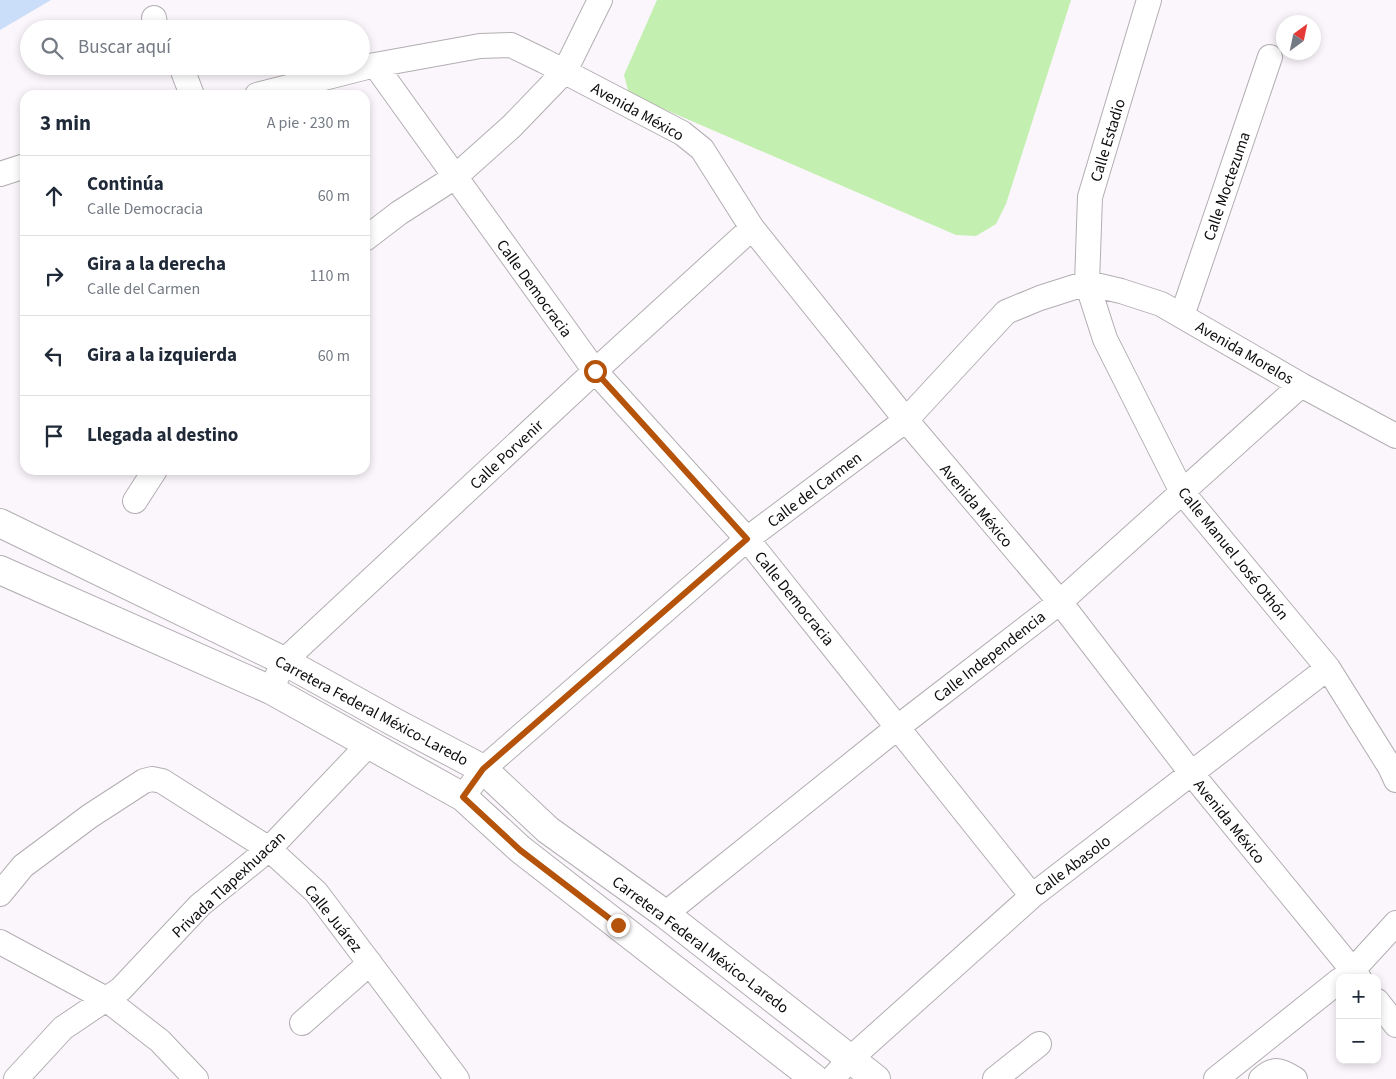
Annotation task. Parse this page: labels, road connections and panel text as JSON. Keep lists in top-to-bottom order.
{
  "streets": {
    "main road": ["Carretera Federal México-Laredo"],
    "street": [
      "Avenida México",
      "Calle Estadio",
      "Calle Moctezuma",
      "Calle Democracia",
      "Avenida Morelos",
      "Calle Porvenir",
      "Calle del Carmen",
      "Calle Manuel José Othón",
      "Calle Independencia",
      "Calle Abasolo",
      "Privada Tlapexhuacan",
      "Calle Juárez"
    ]
  },
  "crossings": [
    ["Avenida México", "Calle Democracia"],
    ["Avenida México", "Calle Porvenir"],
    ["Avenida México", "Calle del Carmen"],
    ["Avenida México", "Calle Independencia"],
    ["Avenida México", "Calle Abasolo"],
    ["Calle Estadio", "Avenida Morelos"],
    ["Calle Estadio", "Calle del Carmen"],
    ["Calle Estadio", "Calle Manuel José Othón"],
    ["Calle Moctezuma", "Avenida Morelos"],
    ["Calle Democracia", "Calle Porvenir"],
    ["Calle Democracia", "Calle del Carmen"],
    ["Calle Democracia", "Calle Independencia"],
    ["Calle Democracia", "Calle Abasolo"],
    ["Avenida Morelos", "Calle del Carmen"],
    ["Avenida Morelos", "Calle Manuel José Othón"],
    ["Avenida Morelos", "Calle Independencia"],
    ["Calle Porvenir", "Carretera Federal México-Laredo"],
    ["Calle del Carmen", "Calle Manuel José Othón"],
    ["Calle del Carmen", "Carretera Federal México-Laredo"],
    ["Calle Manuel José Othón", "Calle Independencia"],
    ["Calle Manuel José Othón", "Calle Abasolo"],
    ["Calle Independencia", "Carretera Federal México-Laredo"],
    ["Carretera Federal México-Laredo", "Calle Abasolo"],
    ["Carretera Federal México-Laredo", "Privada Tlapexhuacan"],
    ["Privada Tlapexhuacan", "Calle Juárez"]
  ],
  "north": "top right",
  "page": {
    "search": "Buscar aquí",
    "heading": ["3 min", "A pie · 230 m"],
    "list": [
      ["Continúa", "Calle Democracia", "60 m"],
      ["Gira a la derecha", "Calle del Carmen", "110 m"],
      ["Gira a la izquierda", "60 m"],
      "Llegada al destino"
    ],
    "map_buttons": ["+", "−"]
  }
}
